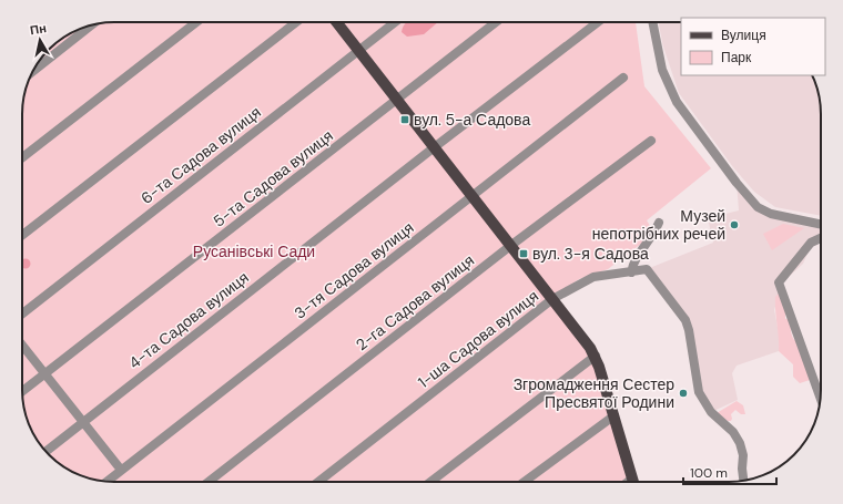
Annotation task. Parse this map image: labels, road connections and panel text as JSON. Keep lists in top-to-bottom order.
{
  "streets": {
    "street": [
      "6-та Садова вулиця",
      "5-та Садова вулиця",
      "3-тя Садова вулиця",
      "2-га Садова вулиця",
      "4-та Садова вулиця",
      "1-ша Садова вулиця"
    ]
  },
  "parks": ["Русанівські Сади"],
  "places": {
    "transit": ["вул. 5-а Садова", "вул. 3-я Садова"],
    "other": ["Музей непотрібних речей", "Згромадження Сестер Пресвятої Родини"]
  },
  "legend": ["Вулиця", "Парк"],
  "scale_bar": "100 m",
  "north": "top"
}
